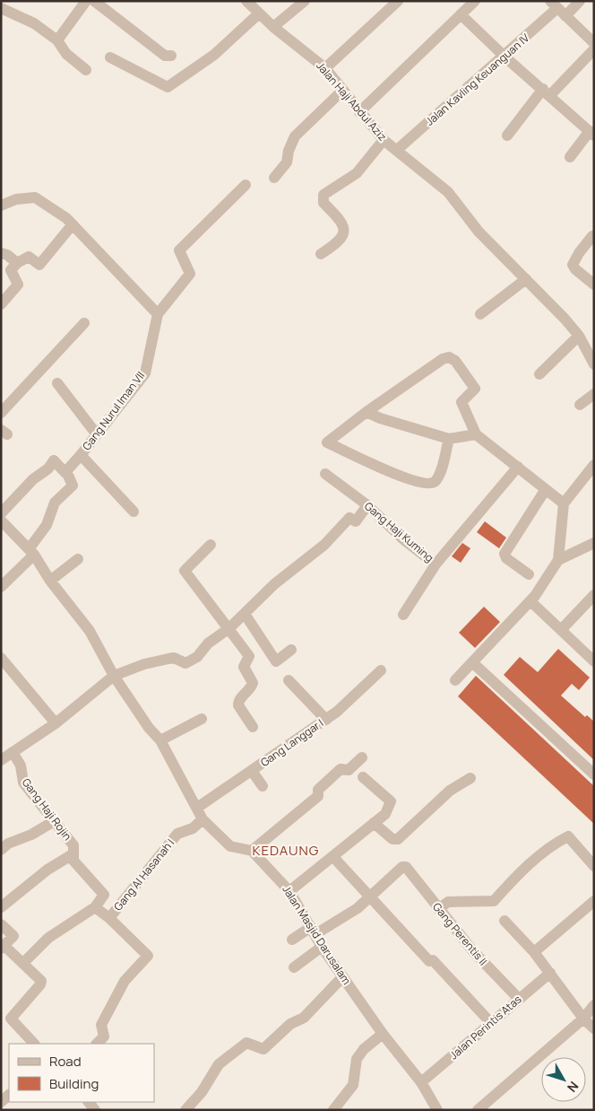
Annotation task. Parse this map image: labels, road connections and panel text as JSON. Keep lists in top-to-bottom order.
{
  "streets": {
    "street": [
      "Jalan Kavling Keuanguan IV",
      "Jalan Haji Abdul Aziz",
      "Gang Nurul Iman VII",
      "Gang Haji Kuming",
      "Gang Langgar I",
      "Gang Haji Rojin",
      "Gang Al Hasanah I",
      "Gang Perentis II",
      "Jalan Masjid Darusalam",
      "Jalan Perintis Atas"
    ]
  },
  "crossings": [
    ["Jalan Kavling Keuanguan IV", "Jalan Haji Abdul Aziz"],
    ["Gang Perentis II", "Jalan Perintis Atas"],
    ["Jalan Masjid Darusalam", "Jalan Perintis Atas"]
  ],
  "districts": ["KEDAUNG"],
  "legend": ["Road", "Building"],
  "north": "bottom right"
}
